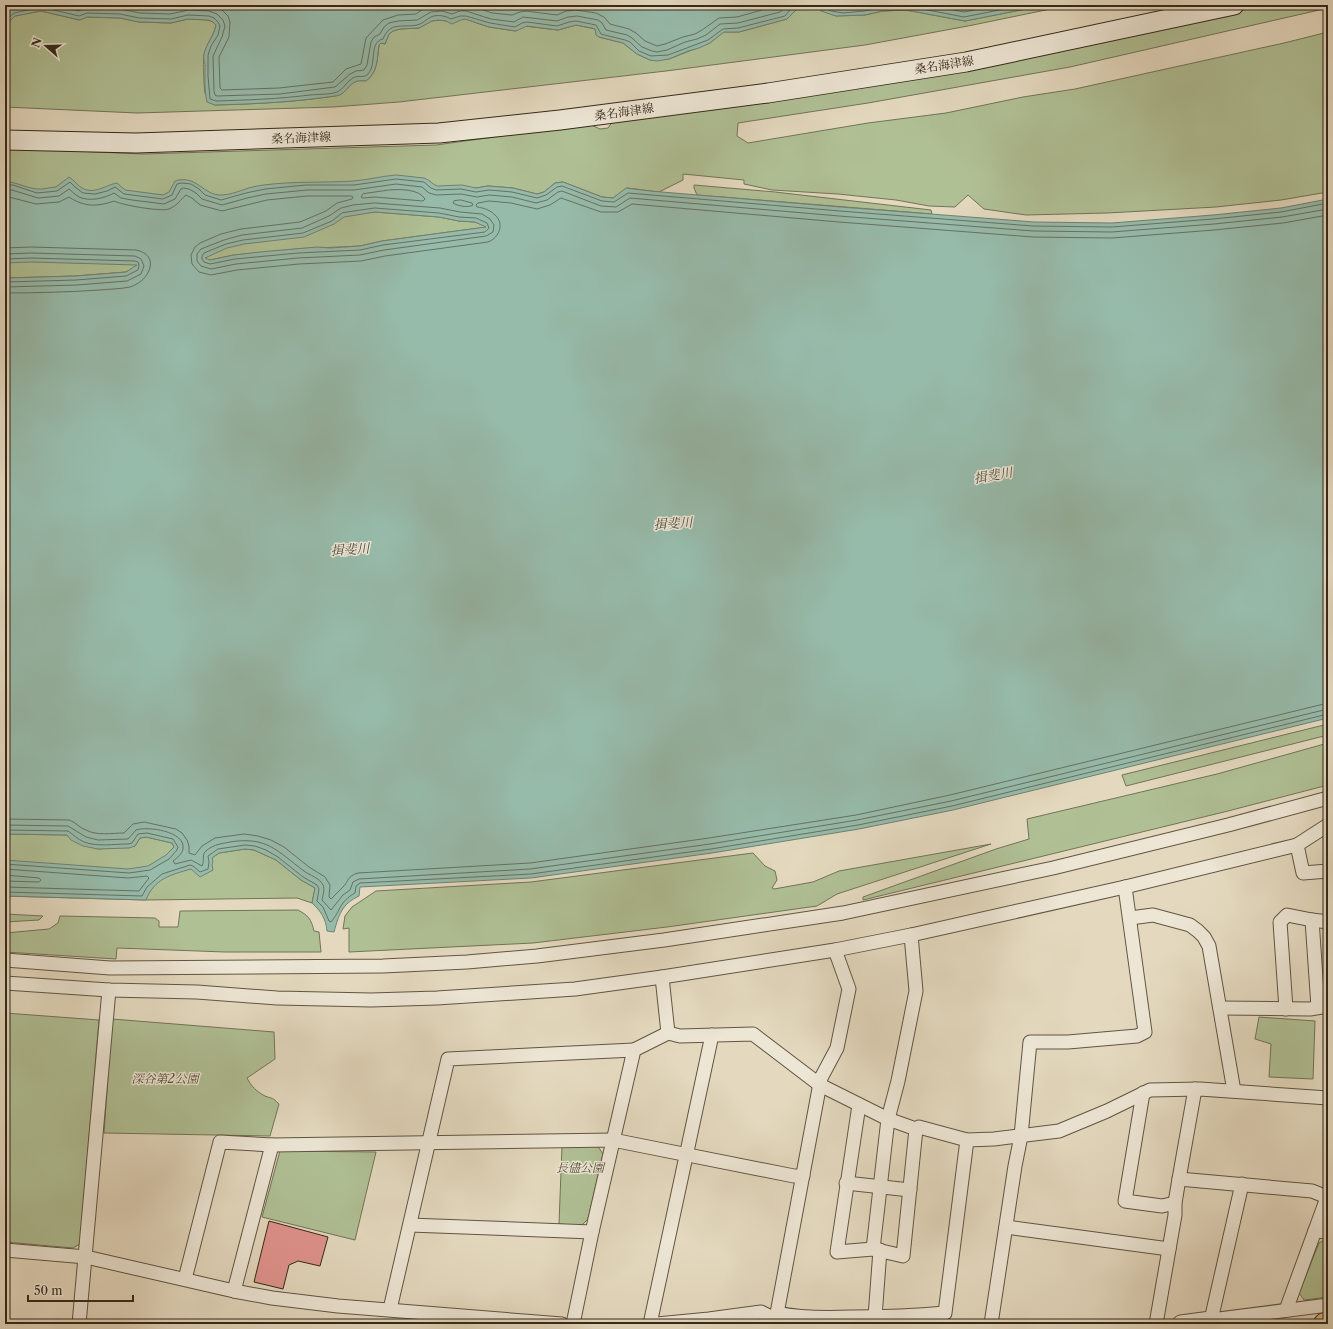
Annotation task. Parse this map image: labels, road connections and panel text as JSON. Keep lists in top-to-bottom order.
{
  "streets": {
    "main road": ["桑名海津線"]
  },
  "water": ["揖斐川"],
  "parks": ["深谷第2公園", "長儘公園"],
  "scale_bar": "50 m",
  "north": "left"
}
